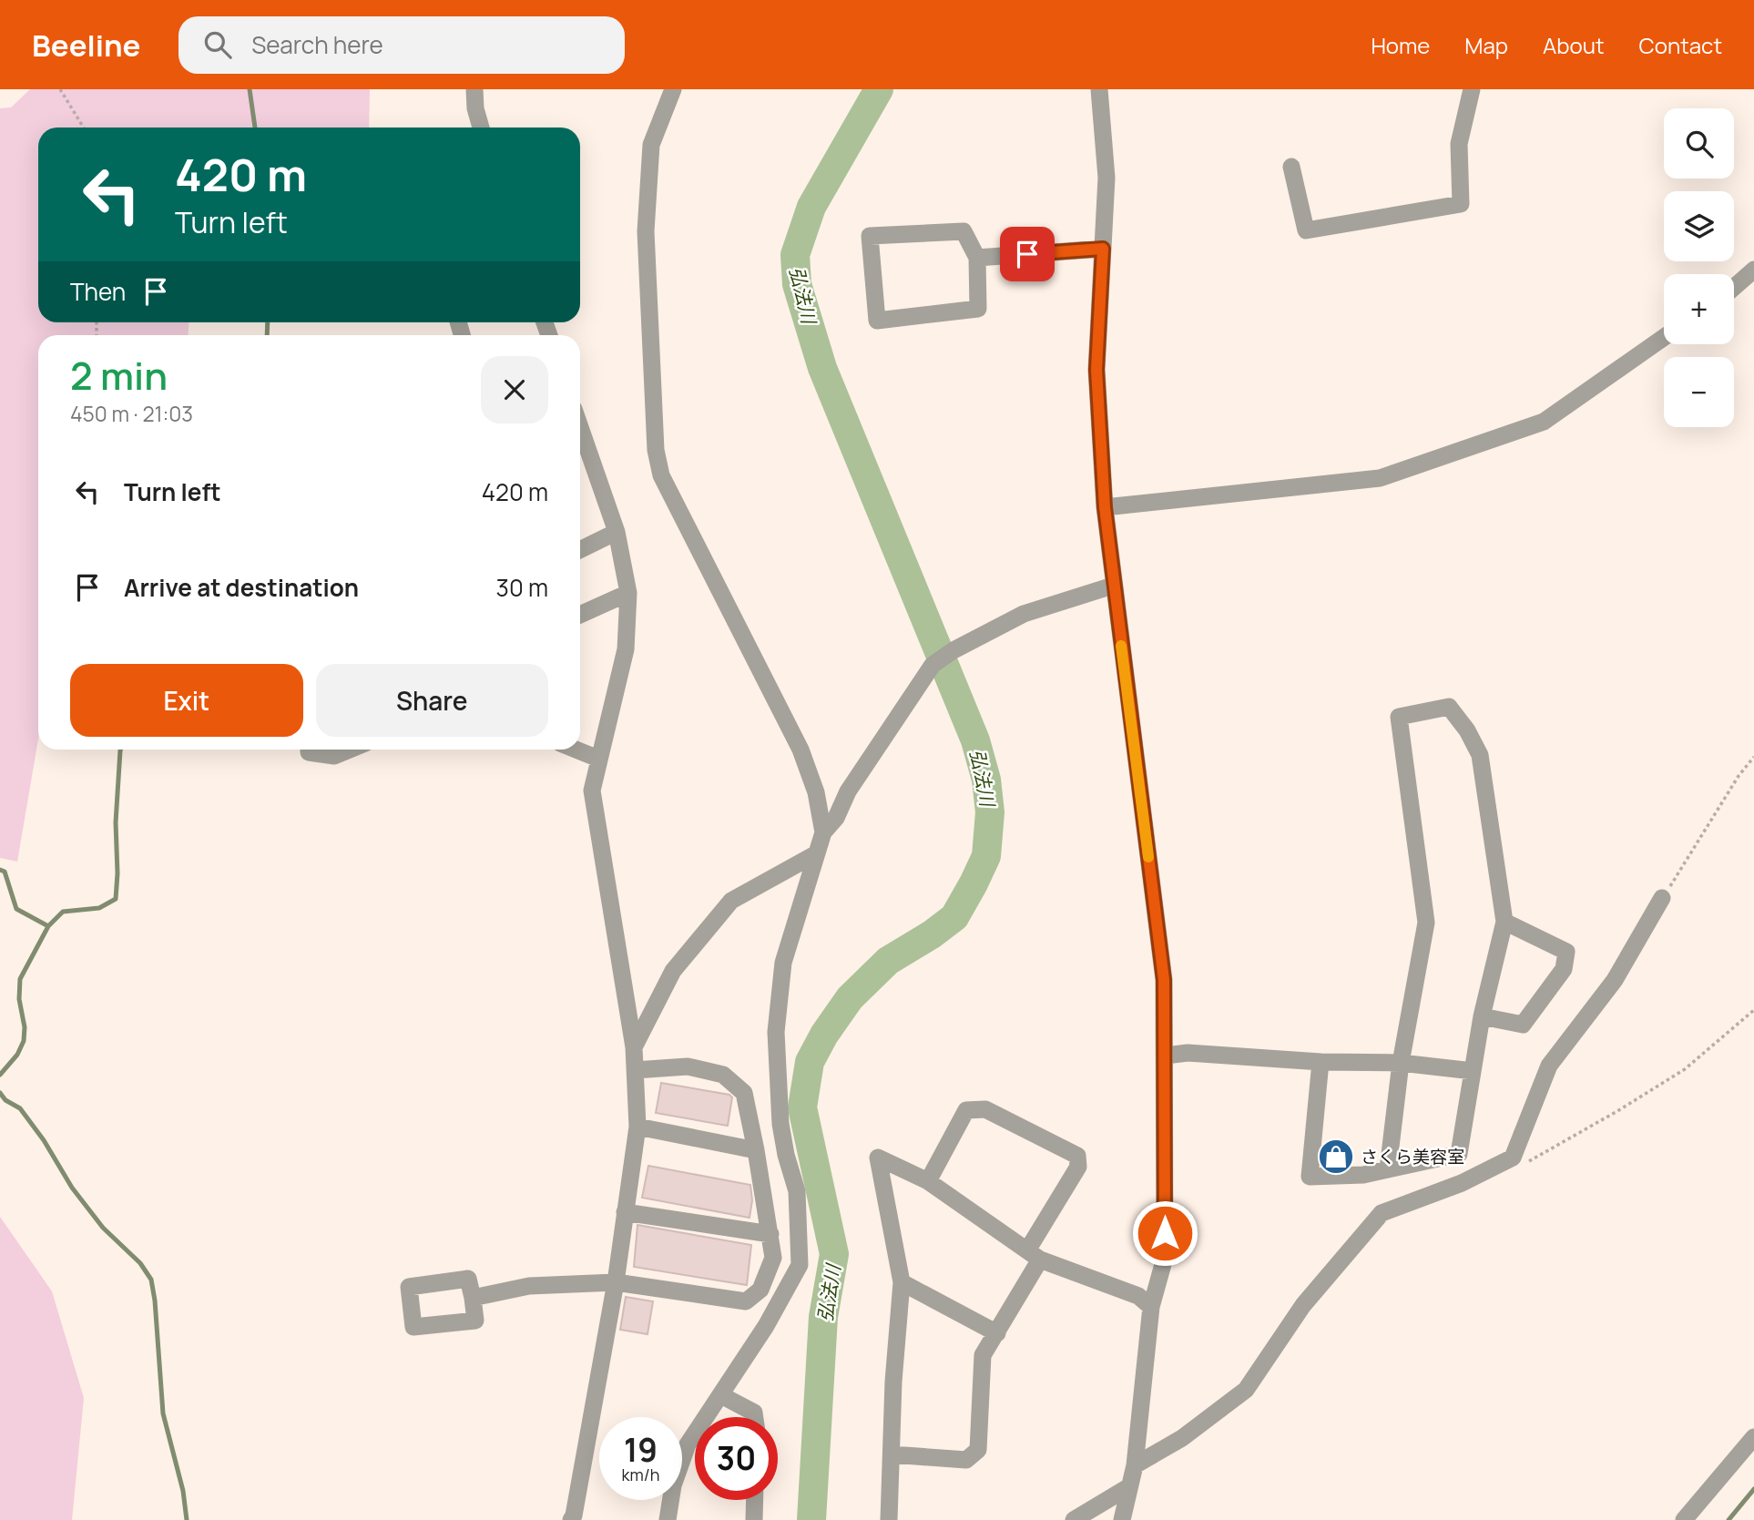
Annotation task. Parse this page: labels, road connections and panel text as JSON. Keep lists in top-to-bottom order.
{
  "water": ["弘法川"],
  "places": {
    "shop": ["さくら美容室"]
  },
  "page": {
    "header": "Beeline",
    "search": "Search here",
    "nav": [
      "Home",
      "Map",
      "About",
      "Contact"
    ],
    "map_buttons": ["+", "−"],
    "turn": ["420 m", "Turn left"],
    "then": "Then",
    "heading": ["2 min", "450 m · 21:03"],
    "list": [
      {
        "name": "Turn left",
        "value": "420 m"
      },
      {
        "name": "Arrive at destination",
        "value": "30 m"
      }
    ],
    "buttons": ["Exit", "Share"],
    "speed": "19 km/h",
    "limit": "30"
  }
}
